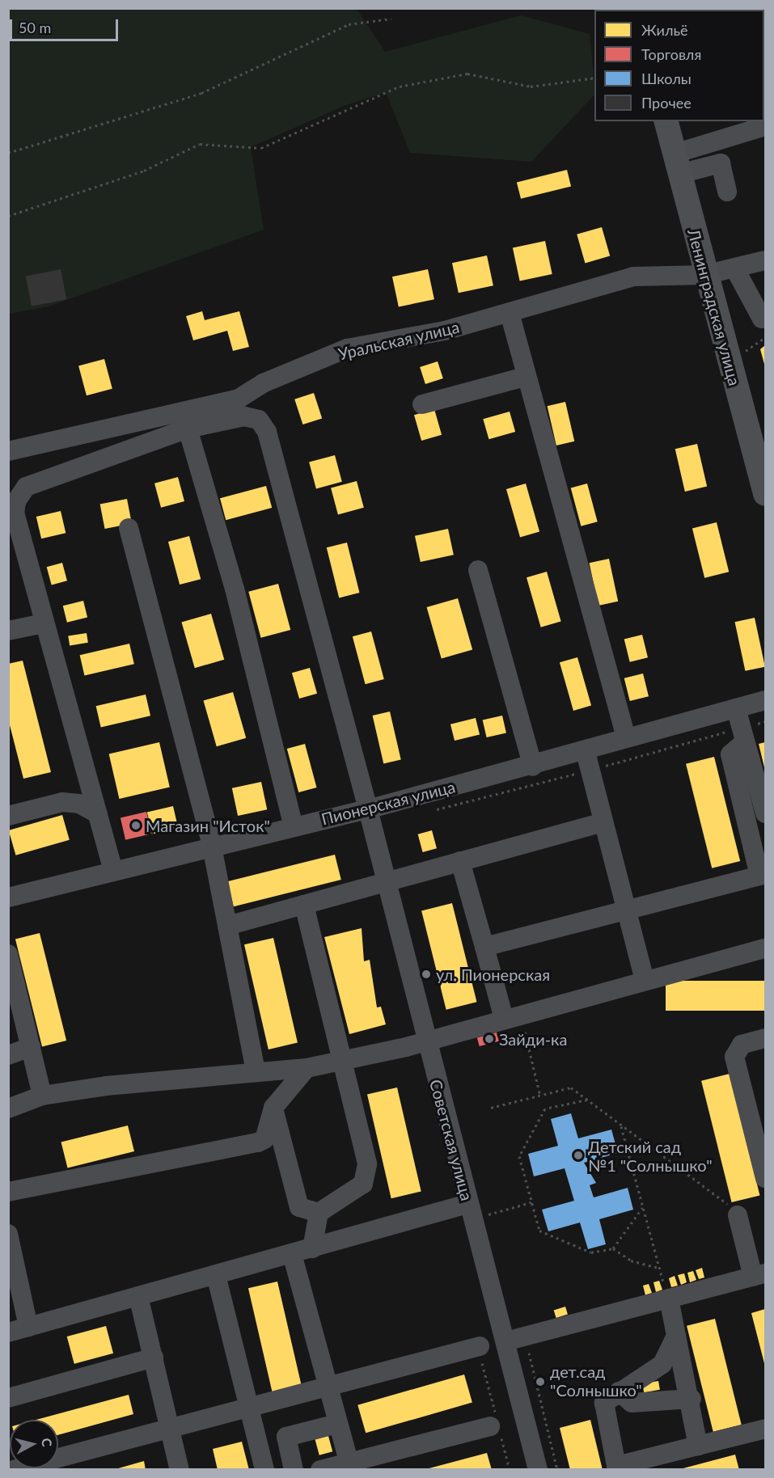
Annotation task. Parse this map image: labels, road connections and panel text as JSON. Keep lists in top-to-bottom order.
{
  "streets": {
    "main road": ["Ленинградская улица"],
    "street": ["Уральская улица", "Пионерская улица", "Советская улица"]
  },
  "crossings": [
    ["Ленинградская улица", "Уральская улица"],
    ["Уральская улица", "Советская улица"],
    ["Пионерская улица", "Советская улица"]
  ],
  "places": [
    "Магазин \"Исток\"",
    "ул. Пионерская",
    "Зайди-ка",
    "Детский сад №1 \"Солнышко\"",
    "дет.сад \"Солнышко\""
  ],
  "legend": [
    "Жильё",
    "Торговля",
    "Школы",
    "Прочее"
  ],
  "scale_bar": "50 m",
  "north": "right"
}
